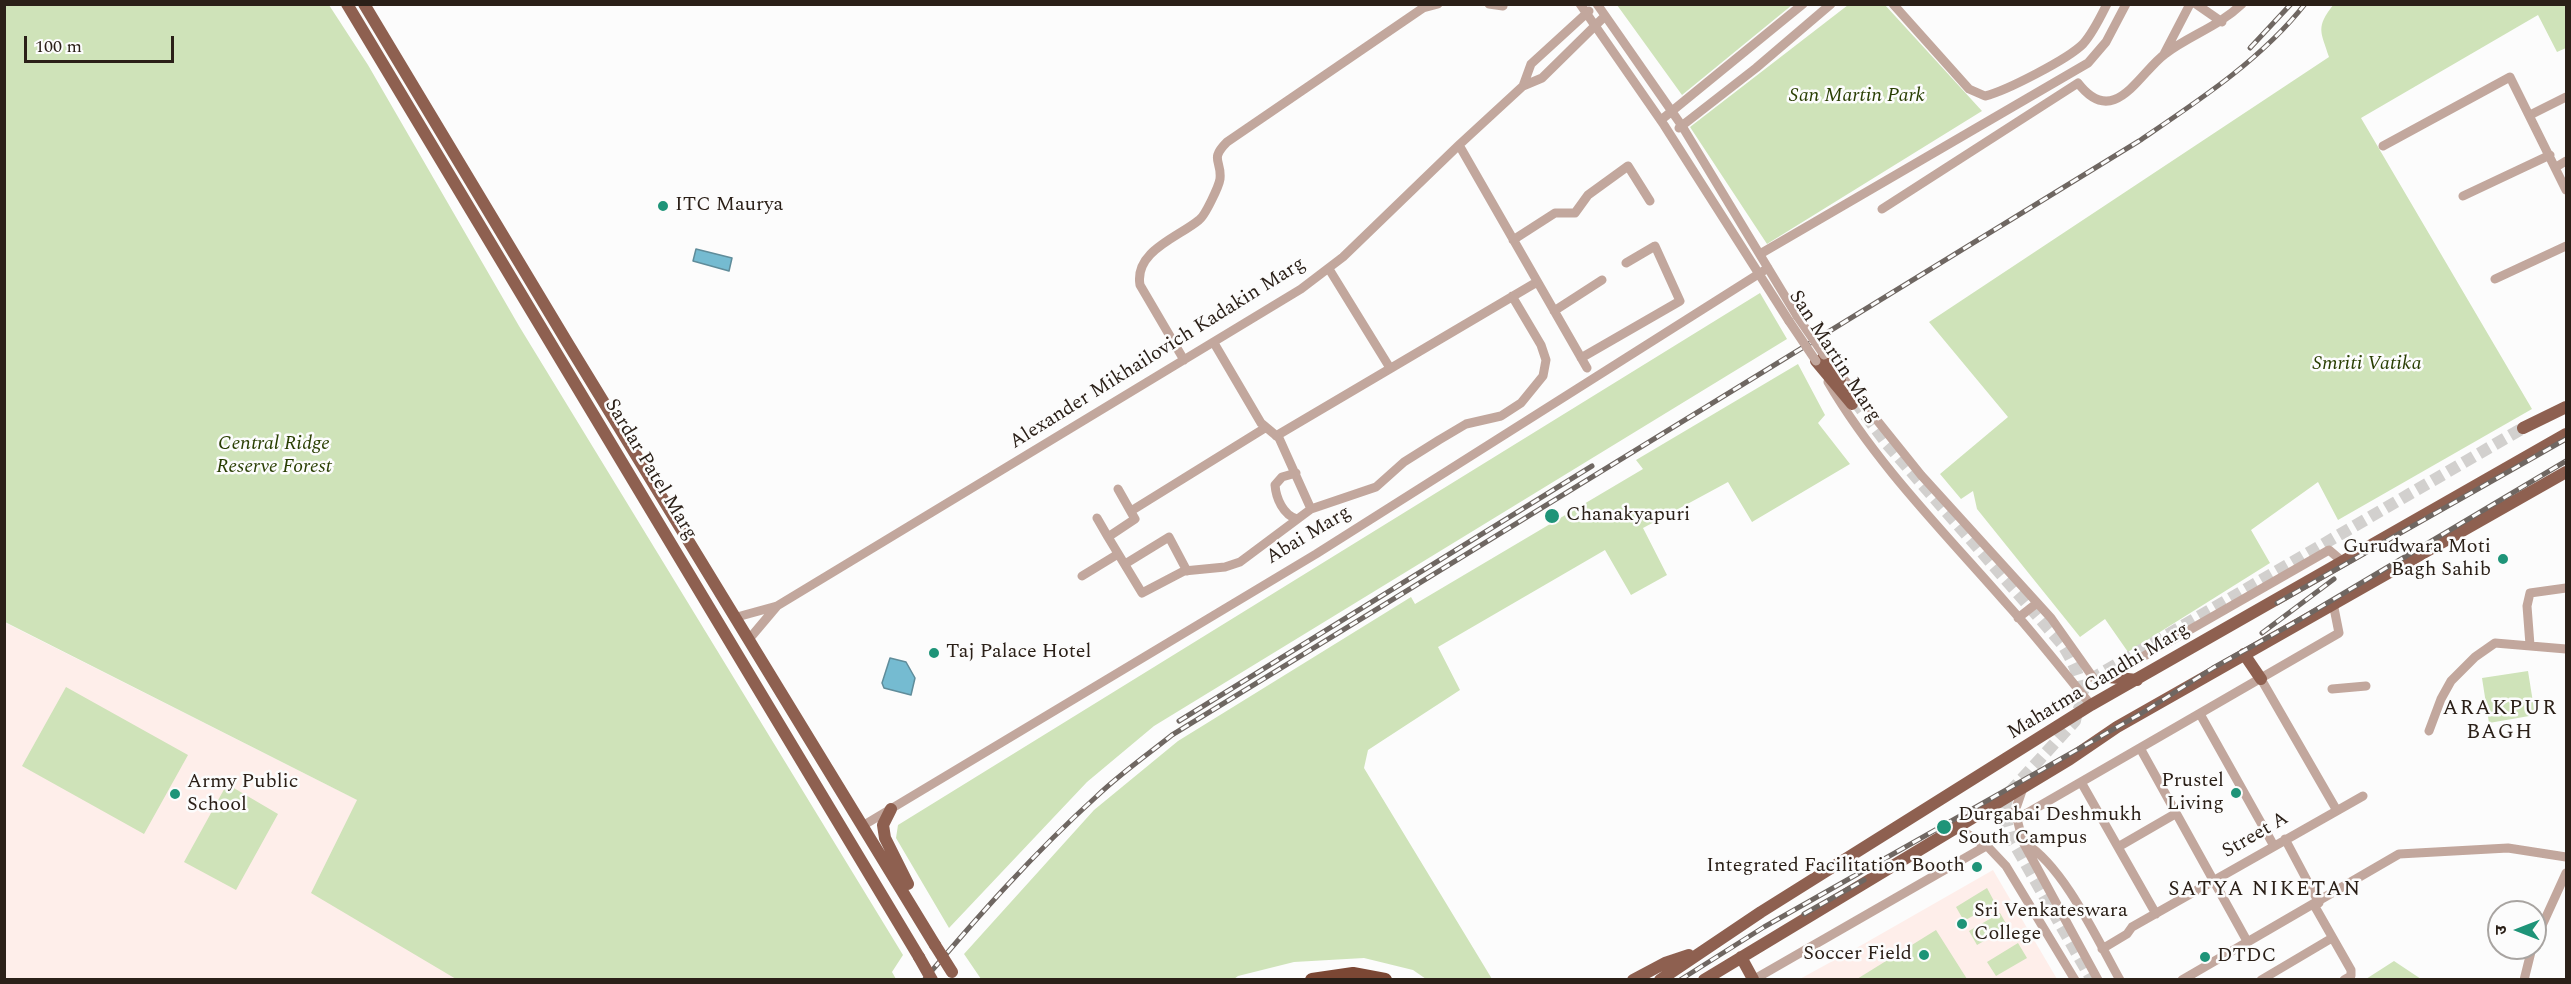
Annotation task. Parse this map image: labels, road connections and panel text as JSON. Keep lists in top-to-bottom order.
{
  "streets": {
    "main road": ["Sardar Patel Marg", "Mahatma Gandhi Marg"],
    "street": [
      "Alexander Mikhailovich Kadakin Marg",
      "San Martin Marg",
      "Abai Marg",
      "Street A"
    ]
  },
  "crossings": [
    ["San Martin Marg", "Abai Marg"],
    ["San Martin Marg", "Mahatma Gandhi Marg"],
    ["Sardar Patel Marg", "Abai Marg"]
  ],
  "districts": ["ARAKPUR BAGH", "SATYA NIKETAN"],
  "parks": ["San Martin Park", "Smriti Vatika", "Central Ridge Reserve Forest"],
  "places": [
    "ITC Maurya",
    "Chanakyapuri",
    "Gurudwara Moti Bagh Sahib",
    "Taj Palace Hotel",
    "Prustel Living",
    "Army Public School",
    "Durgabai Deshmukh South Campus",
    "Integrated Facilitation Booth",
    "Sri Venkateswara College",
    "Soccer Field",
    "DTDC"
  ],
  "scale_bar": "100 m",
  "north": "left"
}
